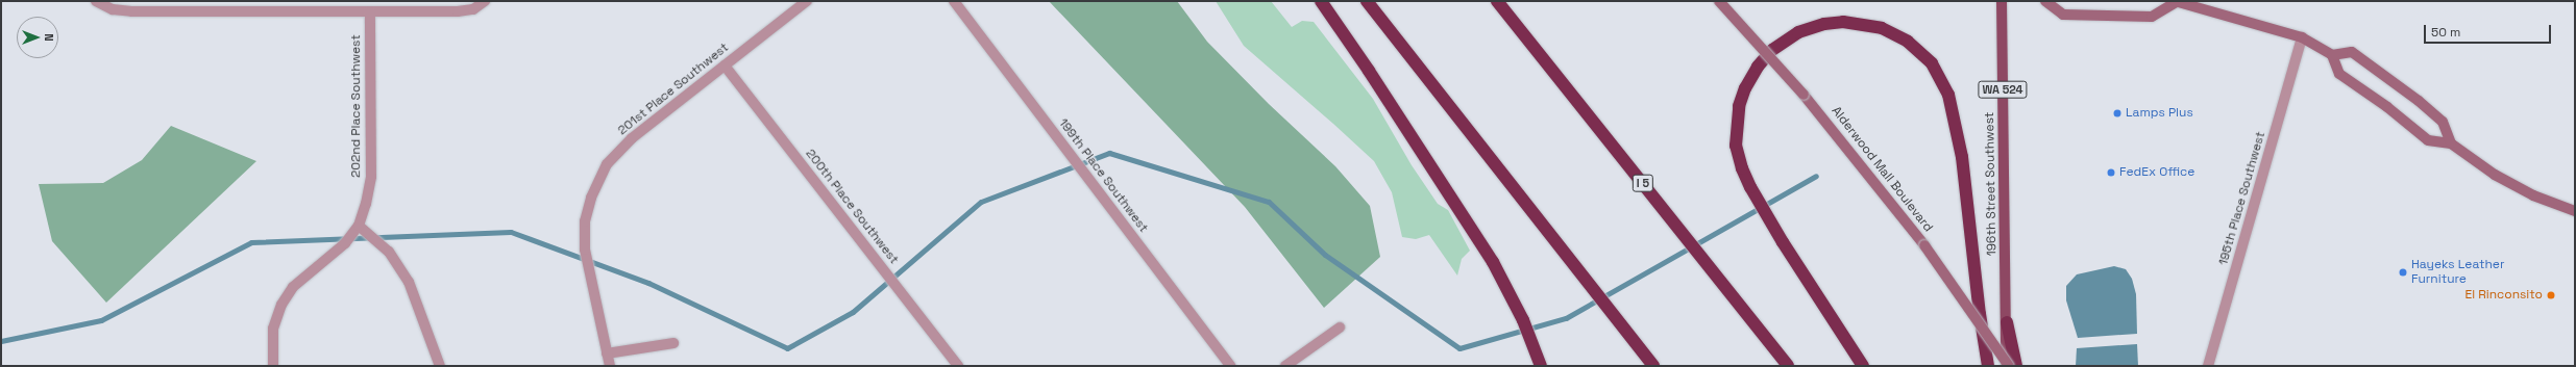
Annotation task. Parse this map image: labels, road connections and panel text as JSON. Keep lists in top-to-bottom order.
{
  "streets": {
    "highway": ["I 5"],
    "main road": ["WA 524", "Alderwood Mall Boulevard", "196th Street Southwest"],
    "street": [
      "201st Place Southwest",
      "202nd Place Southwest",
      "199th Place Southwest",
      "195th Place Southwest",
      "200th Place Southwest"
    ]
  },
  "crossings": [
    ["201st Place Southwest", "200th Place Southwest"],
    ["Alderwood Mall Boulevard", "196th Street Southwest"]
  ],
  "places": [
    "Lamps Plus",
    "FedEx Office",
    "Hayeks Leather Furniture",
    "El Rinconsito"
  ],
  "scale_bar": "50 m",
  "north": "right"
}
